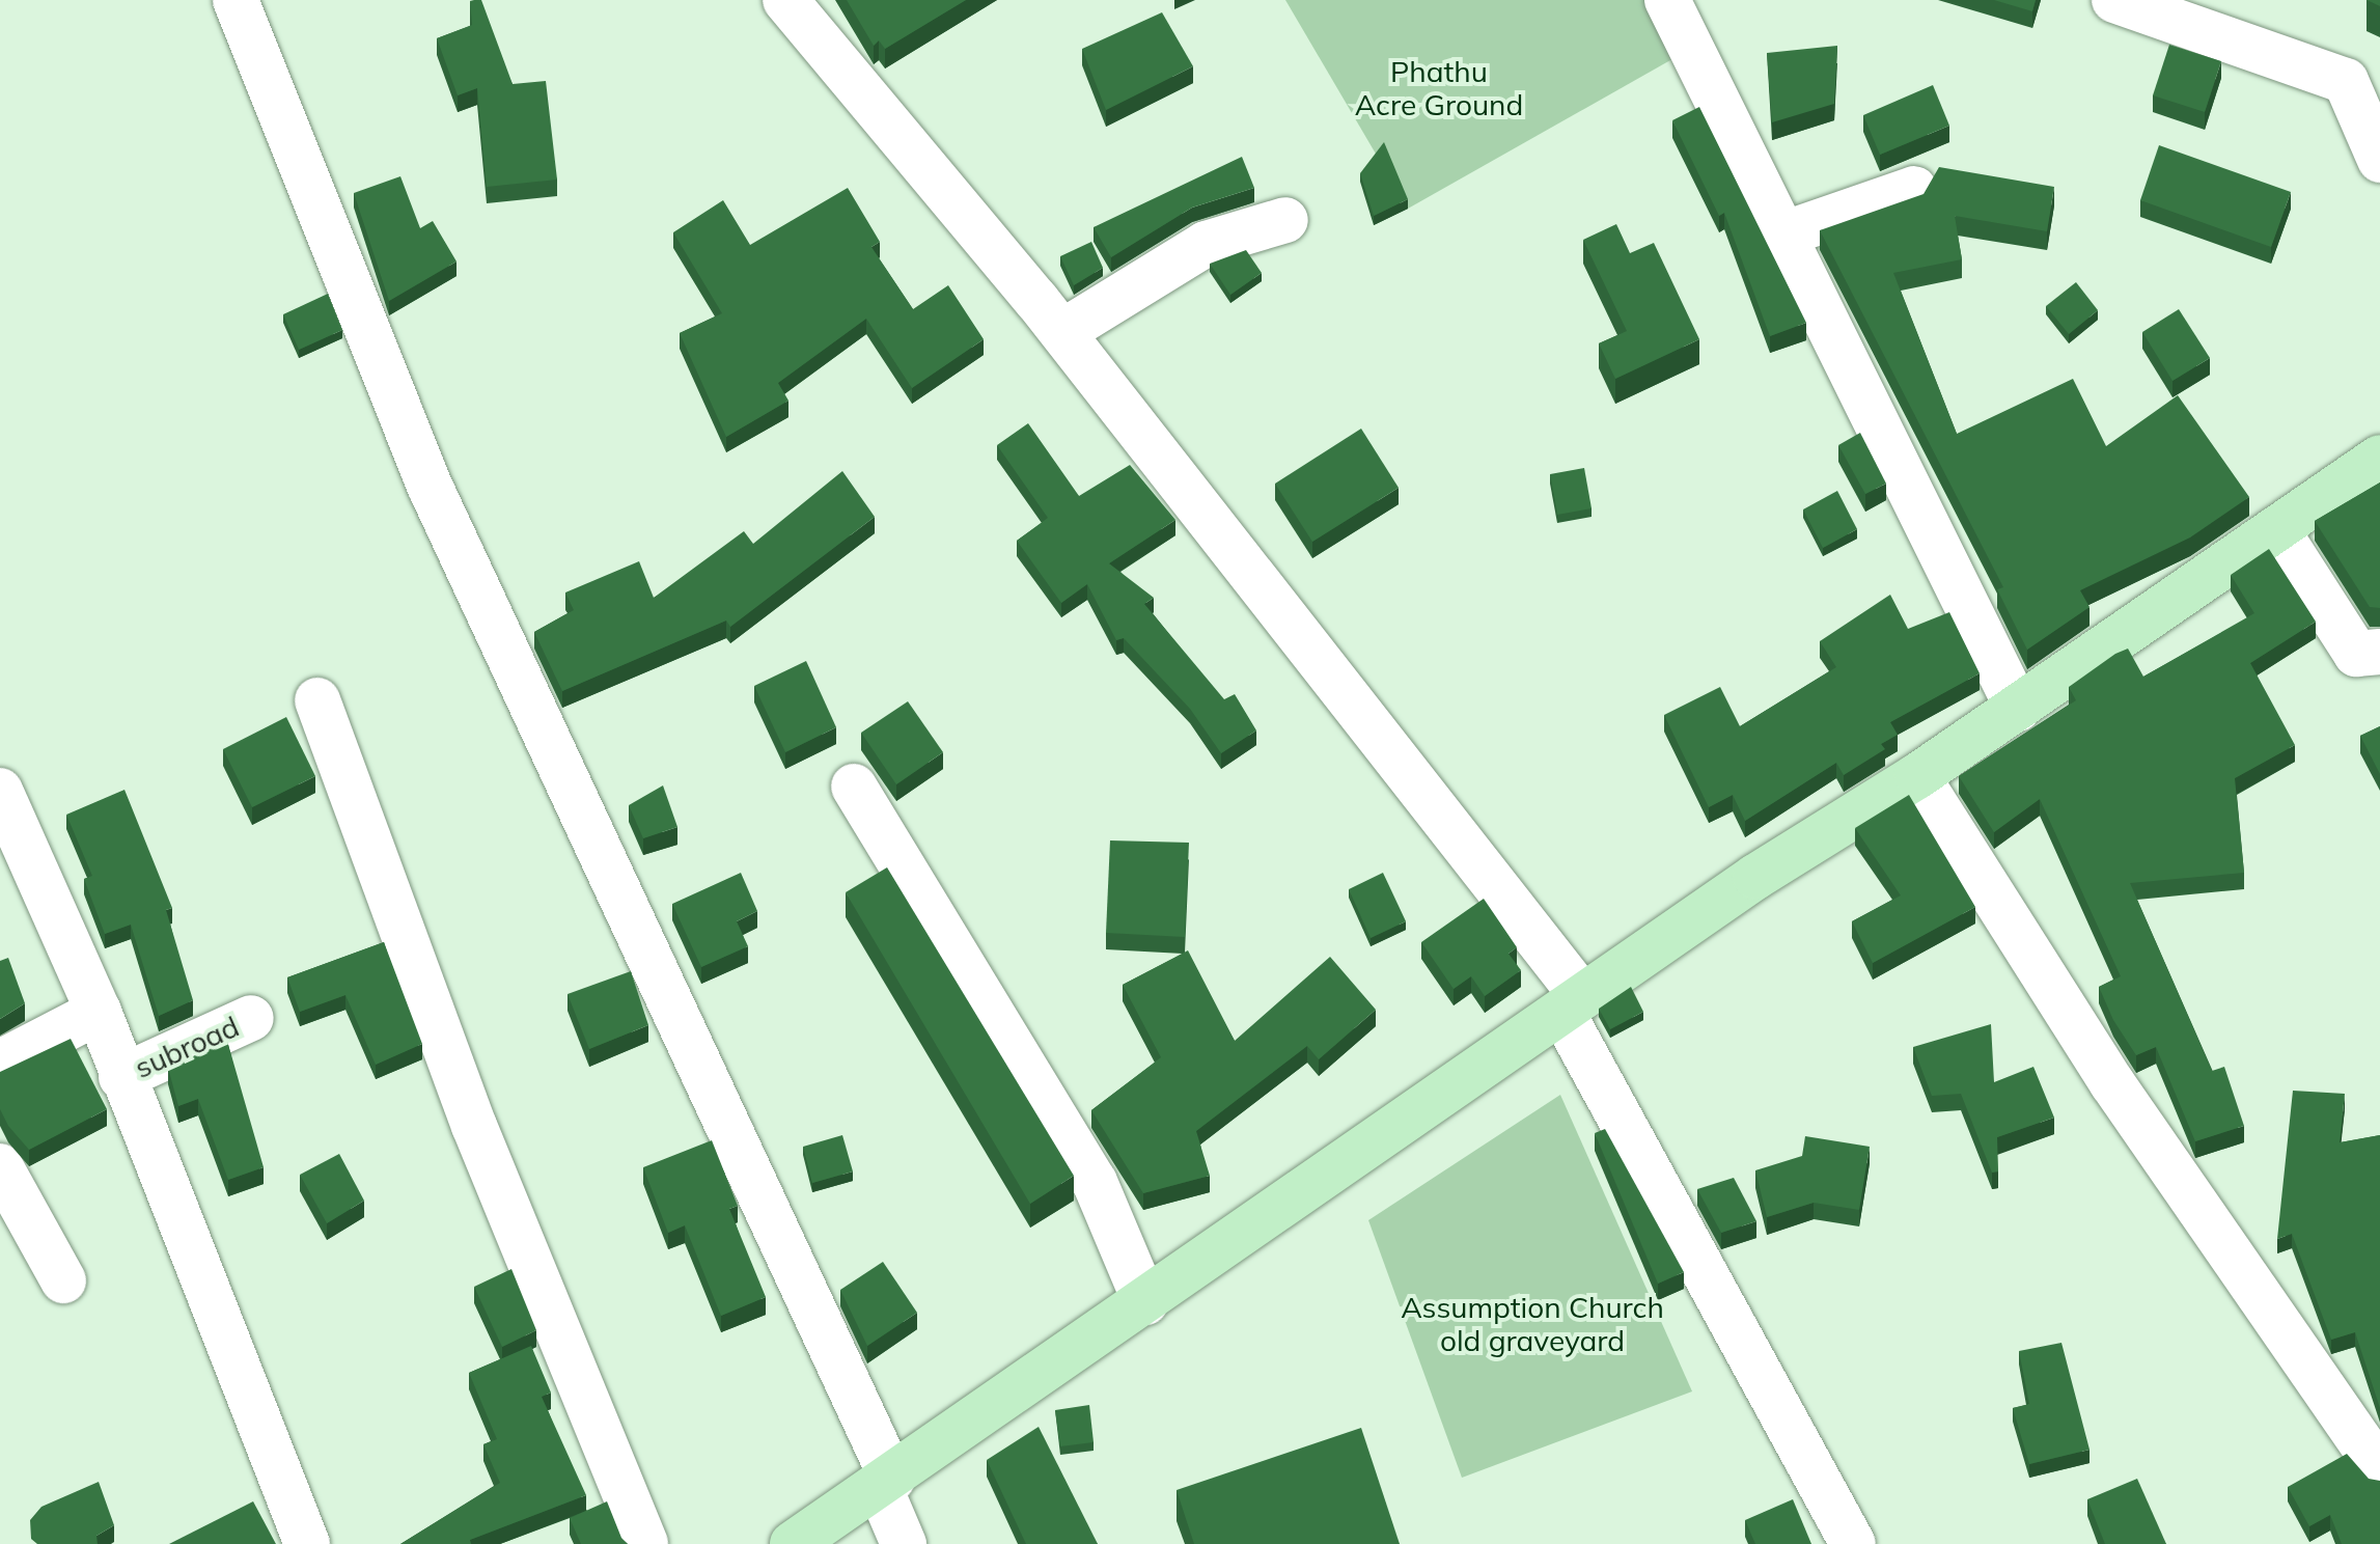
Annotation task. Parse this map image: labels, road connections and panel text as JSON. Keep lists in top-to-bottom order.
{
  "streets": {
    "street": ["subroad"]
  },
  "parks": ["Phathu Acre Ground", "Assumption Church old graveyard"]
}
